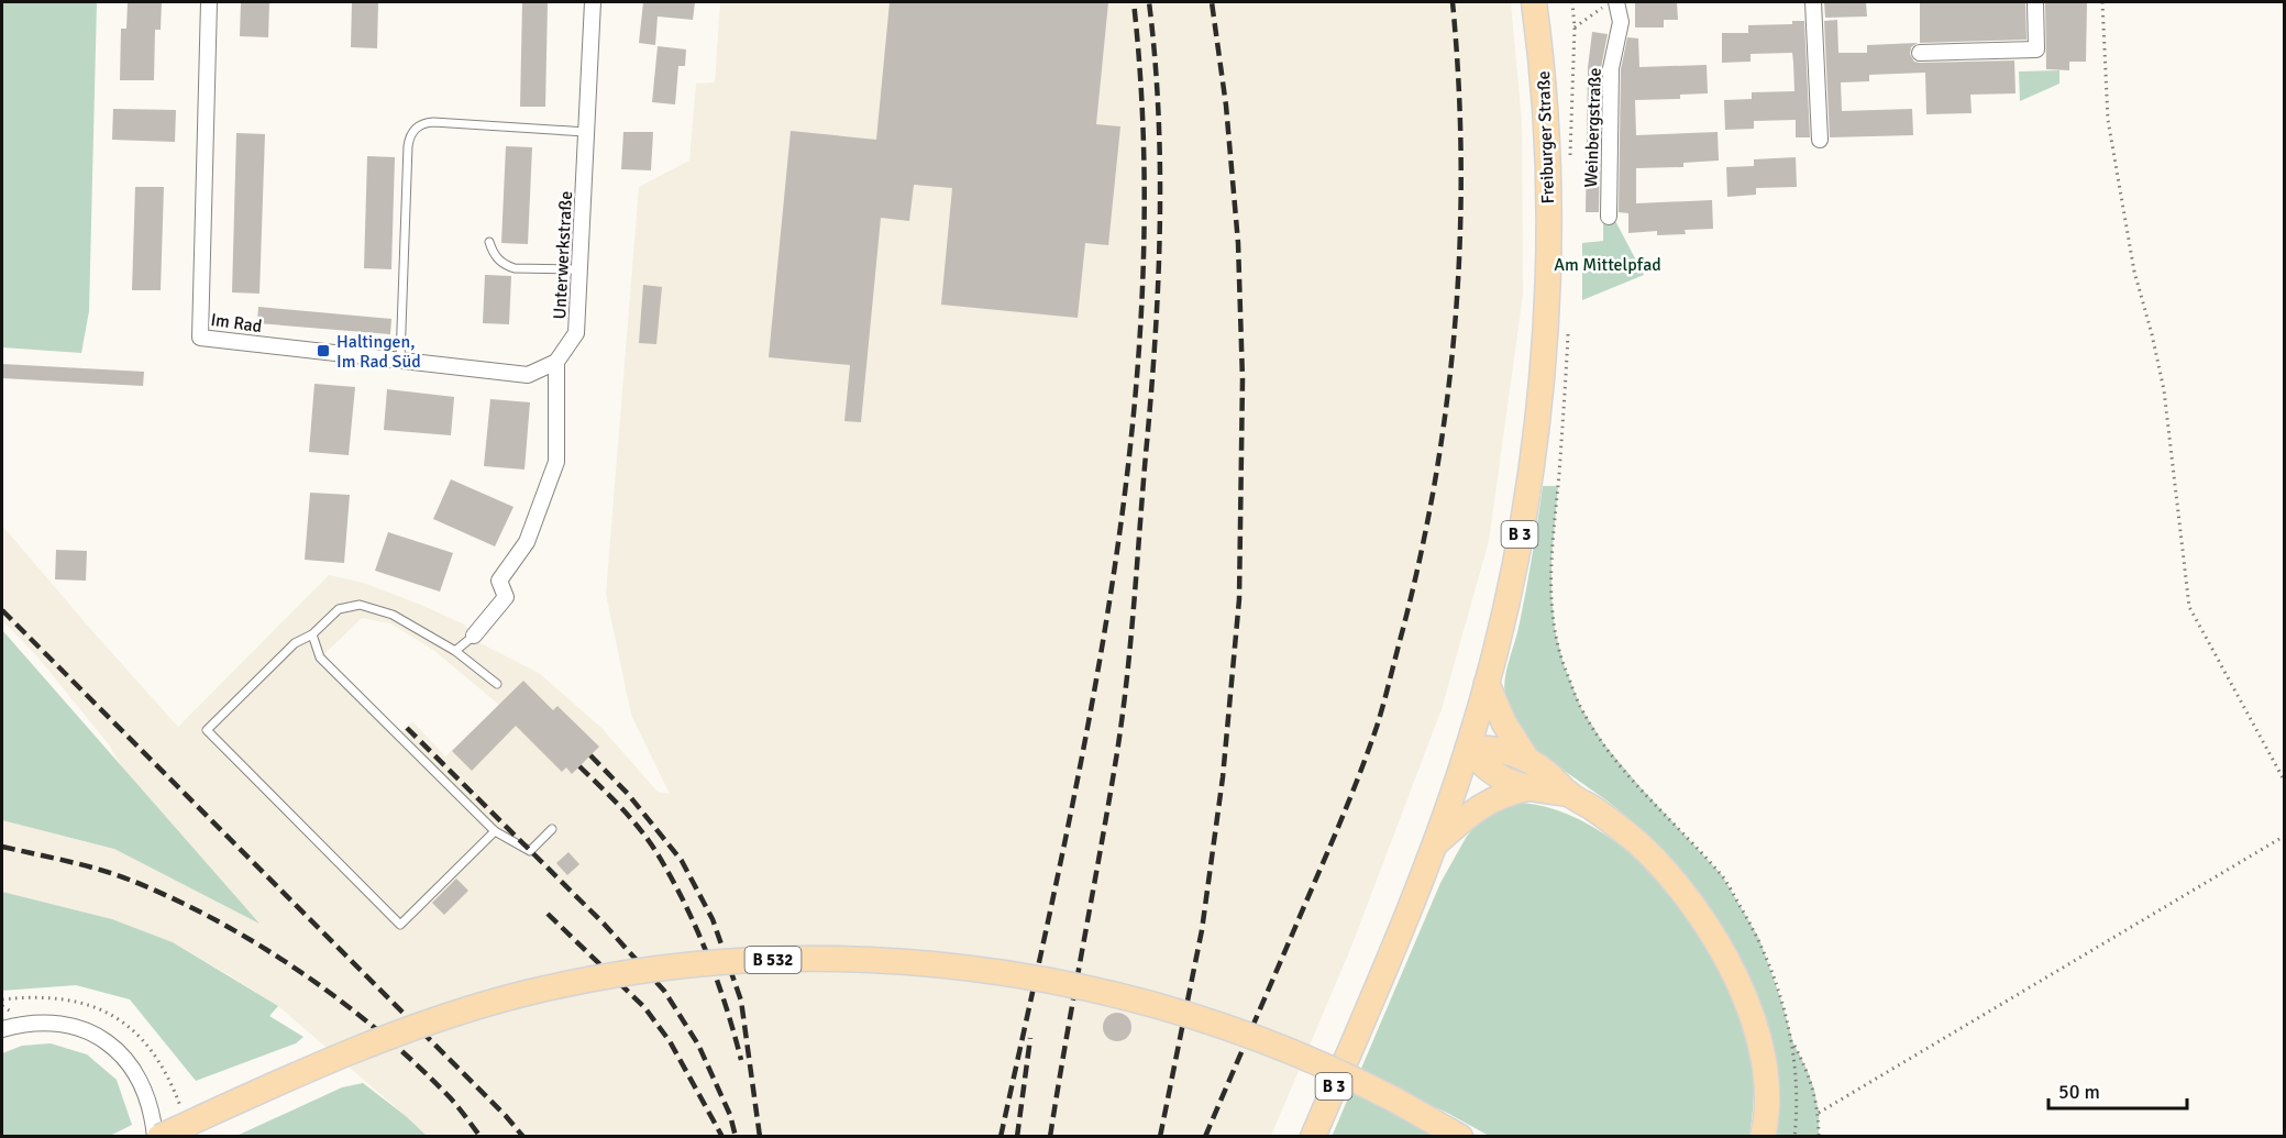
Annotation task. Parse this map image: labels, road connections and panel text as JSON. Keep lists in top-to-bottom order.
{
  "streets": {
    "main road": ["Freiburger Straße", "B 3", "B 532"],
    "street": ["Weinbergstraße", "Unterwerkstraße", "Im Rad"]
  },
  "crossings": [
    ["Freiburger Straße", "B 3"],
    ["Unterwerkstraße", "Im Rad"]
  ],
  "parks": ["Am Mittelpfad"],
  "places": {
    "transit": ["Haltingen, Im Rad Süd"]
  },
  "scale_bar": "50 m"
}
